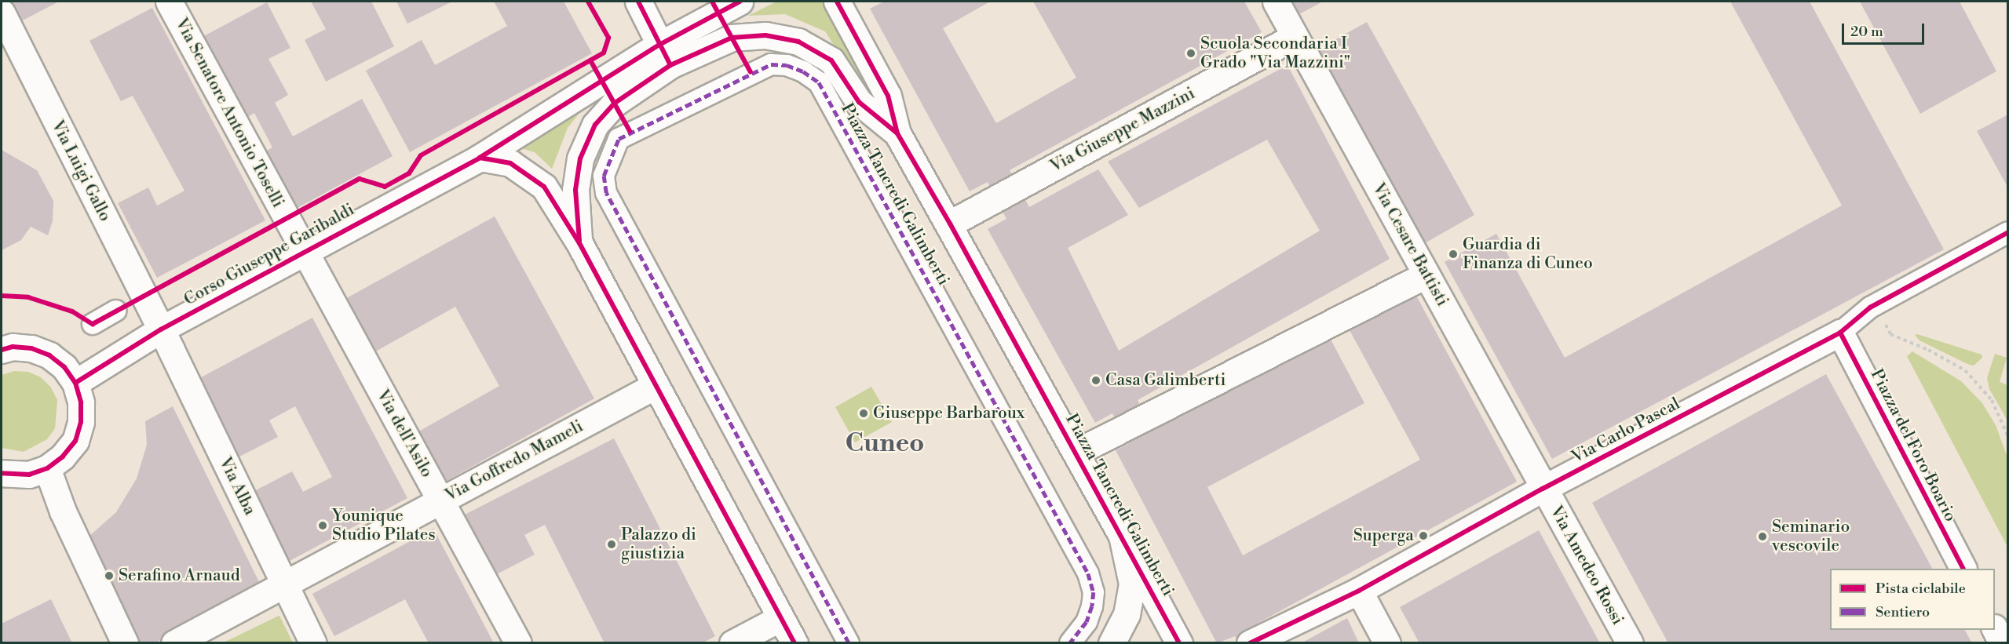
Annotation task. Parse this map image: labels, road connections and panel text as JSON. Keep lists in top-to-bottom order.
{
  "streets": {
    "street": [
      "Via Senatore Antonio Toselli",
      "Via Giuseppe Mazzini",
      "Via Luigi Gallo",
      "Piazza Tancredi Galimberti",
      "Via Cesare Battisti",
      "Corso Giuseppe Garibaldi",
      "Via Carlo Pascal",
      "Via dell'Asilo",
      "Piazza del Foro Boario",
      "Via Goffredo Mameli",
      "Via Alba",
      "Via Amedeo Rossi"
    ]
  },
  "crossings": [
    ["Via Senatore Antonio Toselli", "Corso Giuseppe Garibaldi"],
    ["Via Senatore Antonio Toselli", "Via dell'Asilo"],
    ["Via Giuseppe Mazzini", "Piazza Tancredi Galimberti"],
    ["Via Giuseppe Mazzini", "Via Cesare Battisti"],
    ["Via Luigi Gallo", "Corso Giuseppe Garibaldi"],
    ["Via Luigi Gallo", "Via Alba"],
    ["Piazza Tancredi Galimberti", "Corso Giuseppe Garibaldi"],
    ["Piazza Tancredi Galimberti", "Via Goffredo Mameli"],
    ["Via Cesare Battisti", "Via Carlo Pascal"],
    ["Via Cesare Battisti", "Via Amedeo Rossi"],
    ["Corso Giuseppe Garibaldi", "Via dell'Asilo"],
    ["Corso Giuseppe Garibaldi", "Via Alba"],
    ["Via Carlo Pascal", "Piazza del Foro Boario"],
    ["Via Carlo Pascal", "Via Amedeo Rossi"],
    ["Via dell'Asilo", "Via Goffredo Mameli"],
    ["Via Goffredo Mameli", "Via Alba"]
  ],
  "districts": ["Cuneo"],
  "places": [
    "Scuola Secondaria I Grado \"Via Mazzini\"",
    "Guardia di Finanza di Cuneo",
    "Casa Galimberti",
    "Giuseppe Barbaroux",
    "Younique Studio Pilates",
    "Superga",
    "Seminario vescovile",
    "Palazzo di giustizia",
    "Serafino Arnaud"
  ],
  "legend": ["Pista ciclabile", "Sentiero"],
  "scale_bar": "20 m"
}
